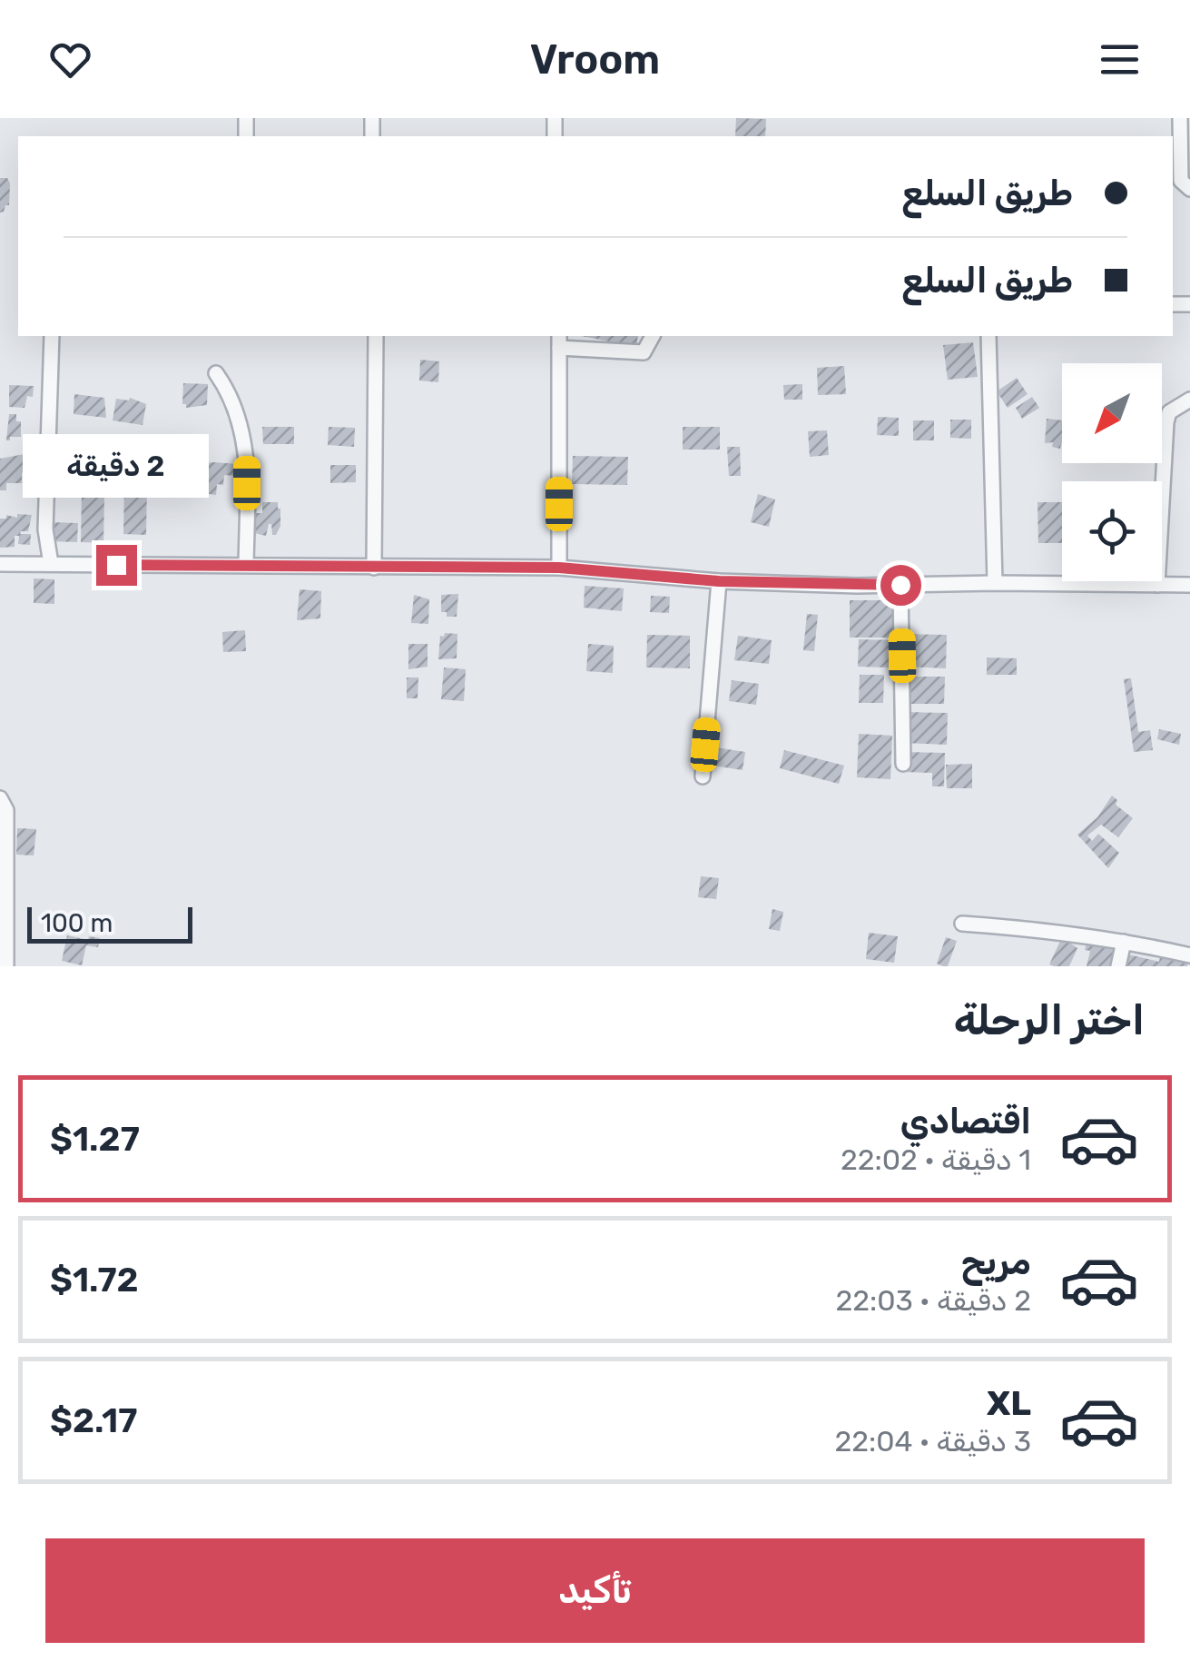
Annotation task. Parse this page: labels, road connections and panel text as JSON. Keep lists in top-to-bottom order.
{
  "scale_bar": "100 m",
  "north": "bottom left",
  "page": {
    "header": "Vroom",
    "banner": ["طريق السلع", "طريق السلع"],
    "bubble": "2 دقيقة",
    "scale": "100 m",
    "heading": "اختر الرحلة",
    "list": [
      {
        "name": "اقتصادي",
        "note": "1 دقيقة · 22:02",
        "value": "$1.27"
      },
      {
        "name": "مريح",
        "note": "2 دقيقة · 22:03",
        "value": "$1.72"
      },
      {
        "name": "XL",
        "note": "3 دقيقة · 22:04",
        "value": "$2.17"
      }
    ],
    "buttons": "تأكيد"
  }
}
